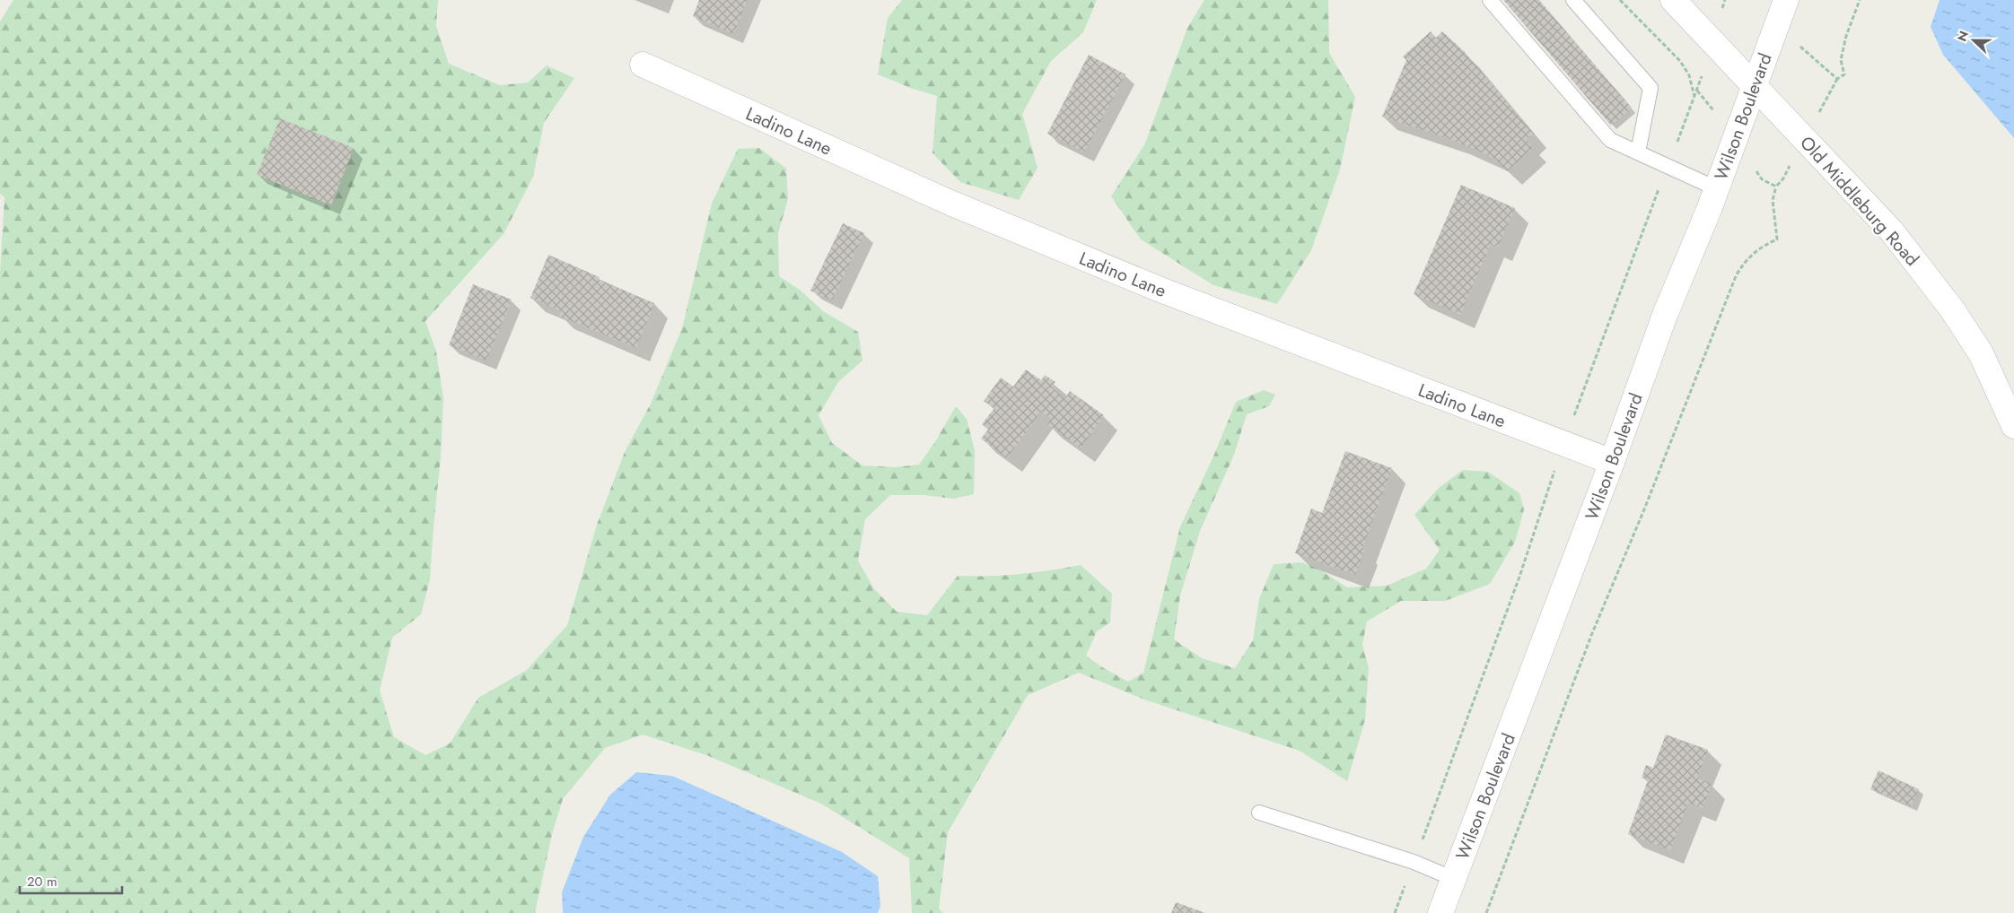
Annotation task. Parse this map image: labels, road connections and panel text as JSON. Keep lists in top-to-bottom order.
{
  "streets": {
    "main road": ["Wilson Boulevard", "Ladino Lane", "Old Middleburg Road"]
  },
  "crossings": [
    ["Wilson Boulevard", "Ladino Lane"],
    ["Wilson Boulevard", "Old Middleburg Road"]
  ],
  "scale_bar": "20 m",
  "north": "left"
}
